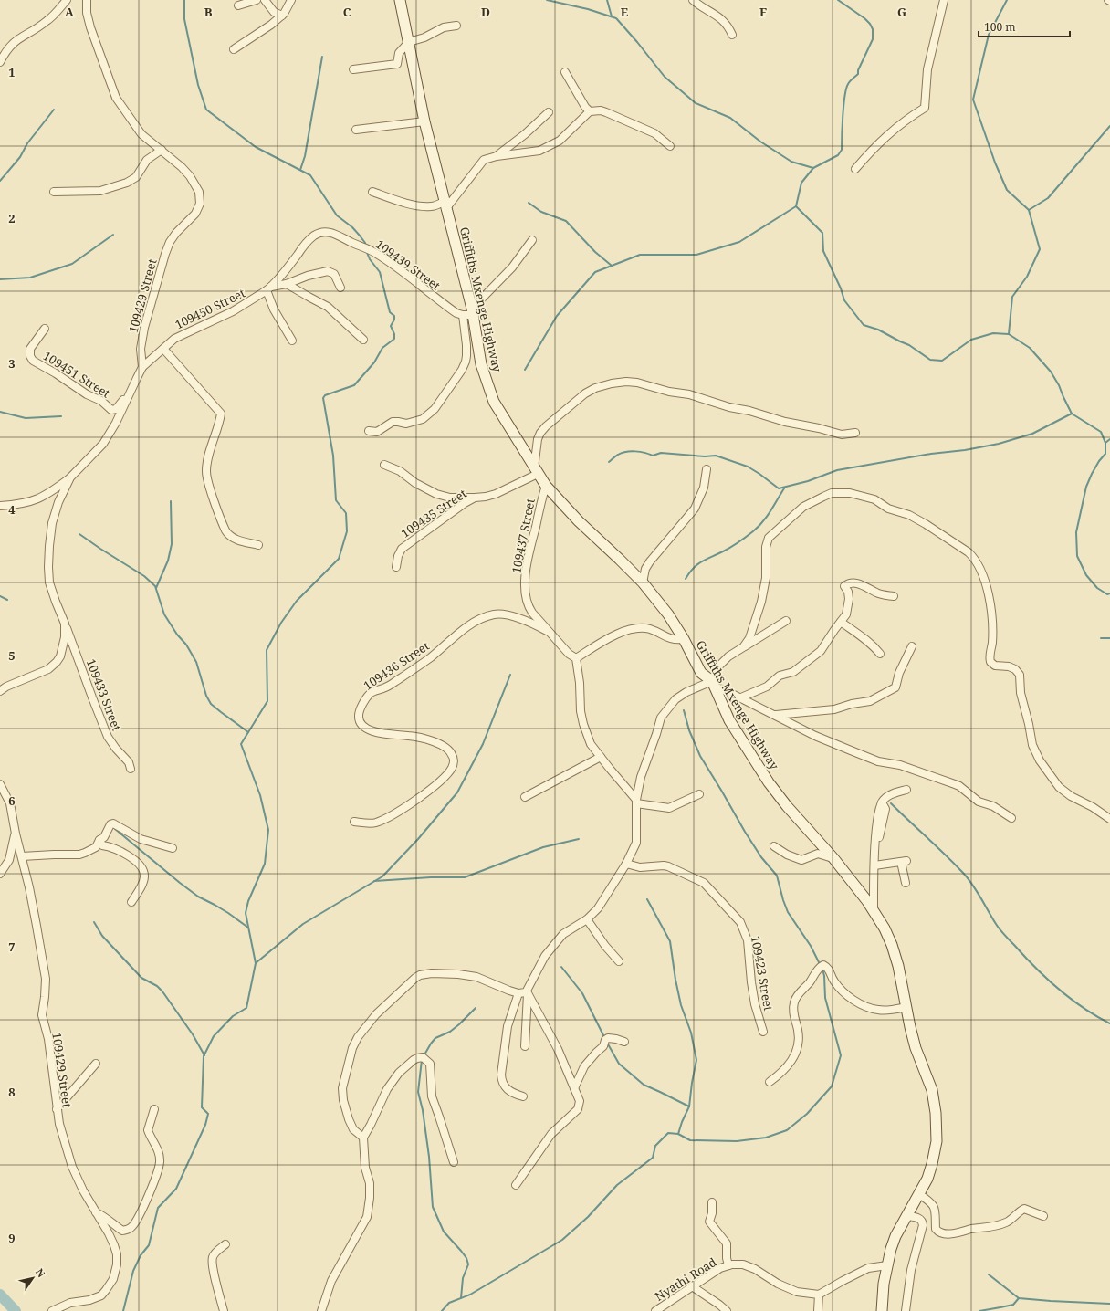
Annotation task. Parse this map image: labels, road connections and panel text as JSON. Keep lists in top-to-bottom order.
{
  "streets": {
    "street": [
      "109439 Street",
      "109429 Street",
      "Griffiths Mxenge Highway",
      "109450 Street",
      "109451 Street",
      "109435 Street",
      "109437 Street",
      "109436 Street",
      "109433 Street",
      "109423 Street",
      "Nyathi Road"
    ]
  },
  "crossings": [
    ["109439 Street", "Griffiths Mxenge Highway"],
    ["109439 Street", "109450 Street"],
    ["109429 Street", "109450 Street"],
    ["Griffiths Mxenge Highway", "109435 Street"],
    ["Griffiths Mxenge Highway", "109437 Street"],
    ["109437 Street", "109436 Street"]
  ],
  "scale_bar": "100 m",
  "north": "top right",
  "grid": {
    "columns": [
      "A",
      "B",
      "C",
      "D",
      "E",
      "F",
      "G"
    ],
    "rows": [
      "1",
      "2",
      "3",
      "4",
      "5",
      "6",
      "7",
      "8",
      "9"
    ]
  }
}
